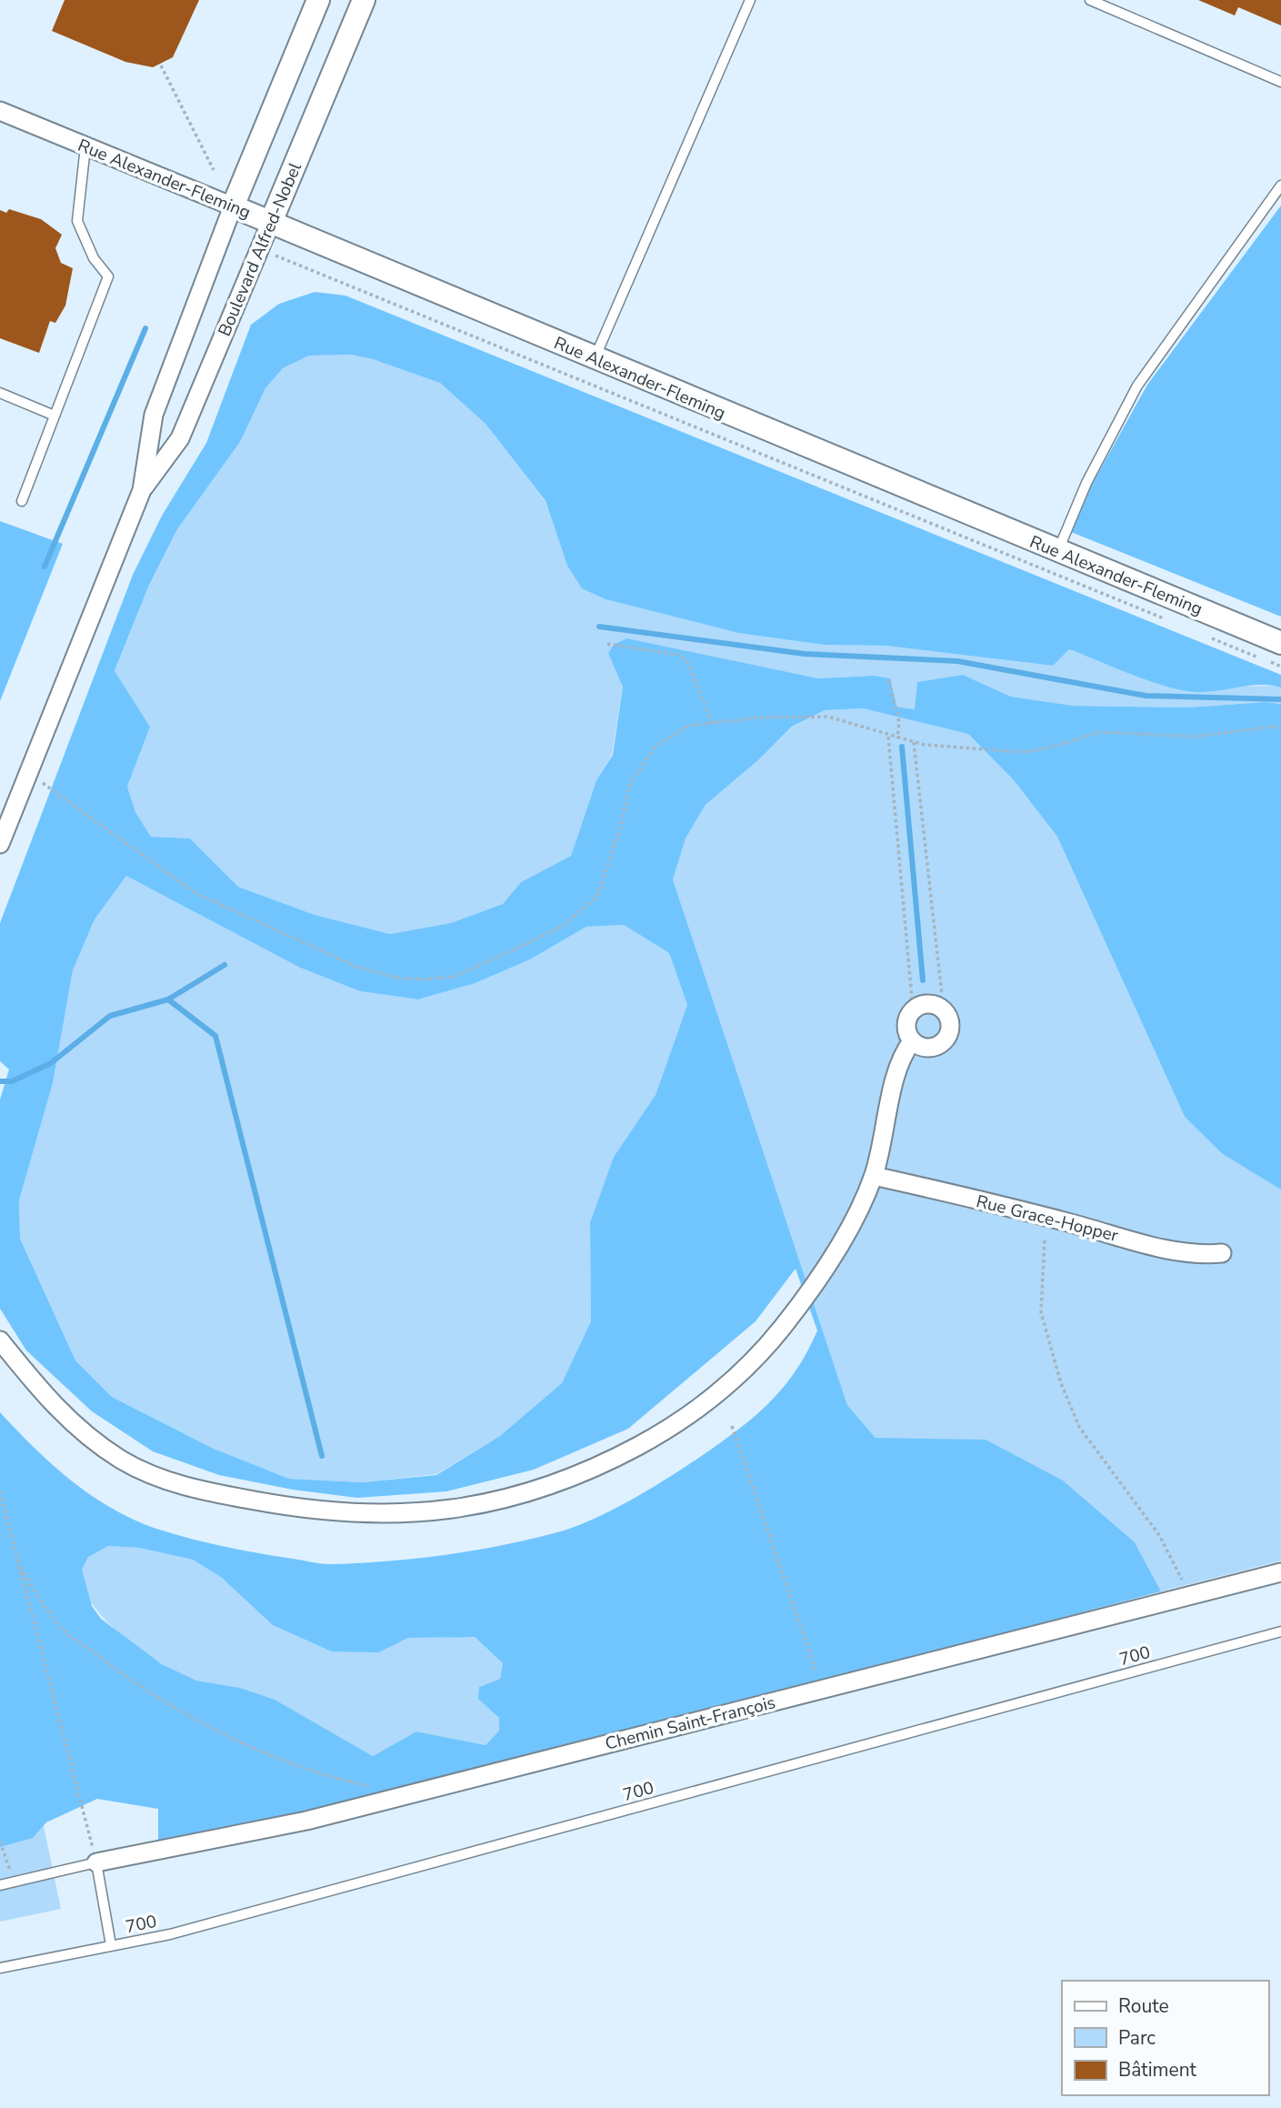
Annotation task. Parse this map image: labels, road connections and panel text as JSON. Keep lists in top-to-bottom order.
{
  "streets": {
    "street": [
      "Rue Alexander-Fleming",
      "Boulevard Alfred-Nobel",
      "Rue Grace-Hopper",
      "Chemin Saint-François"
    ],
    "lane": ["700"]
  },
  "crossings": [
    ["Rue Alexander-Fleming", "Boulevard Alfred-Nobel"]
  ],
  "legend": ["Route", "Parc", "Bâtiment"]
}
